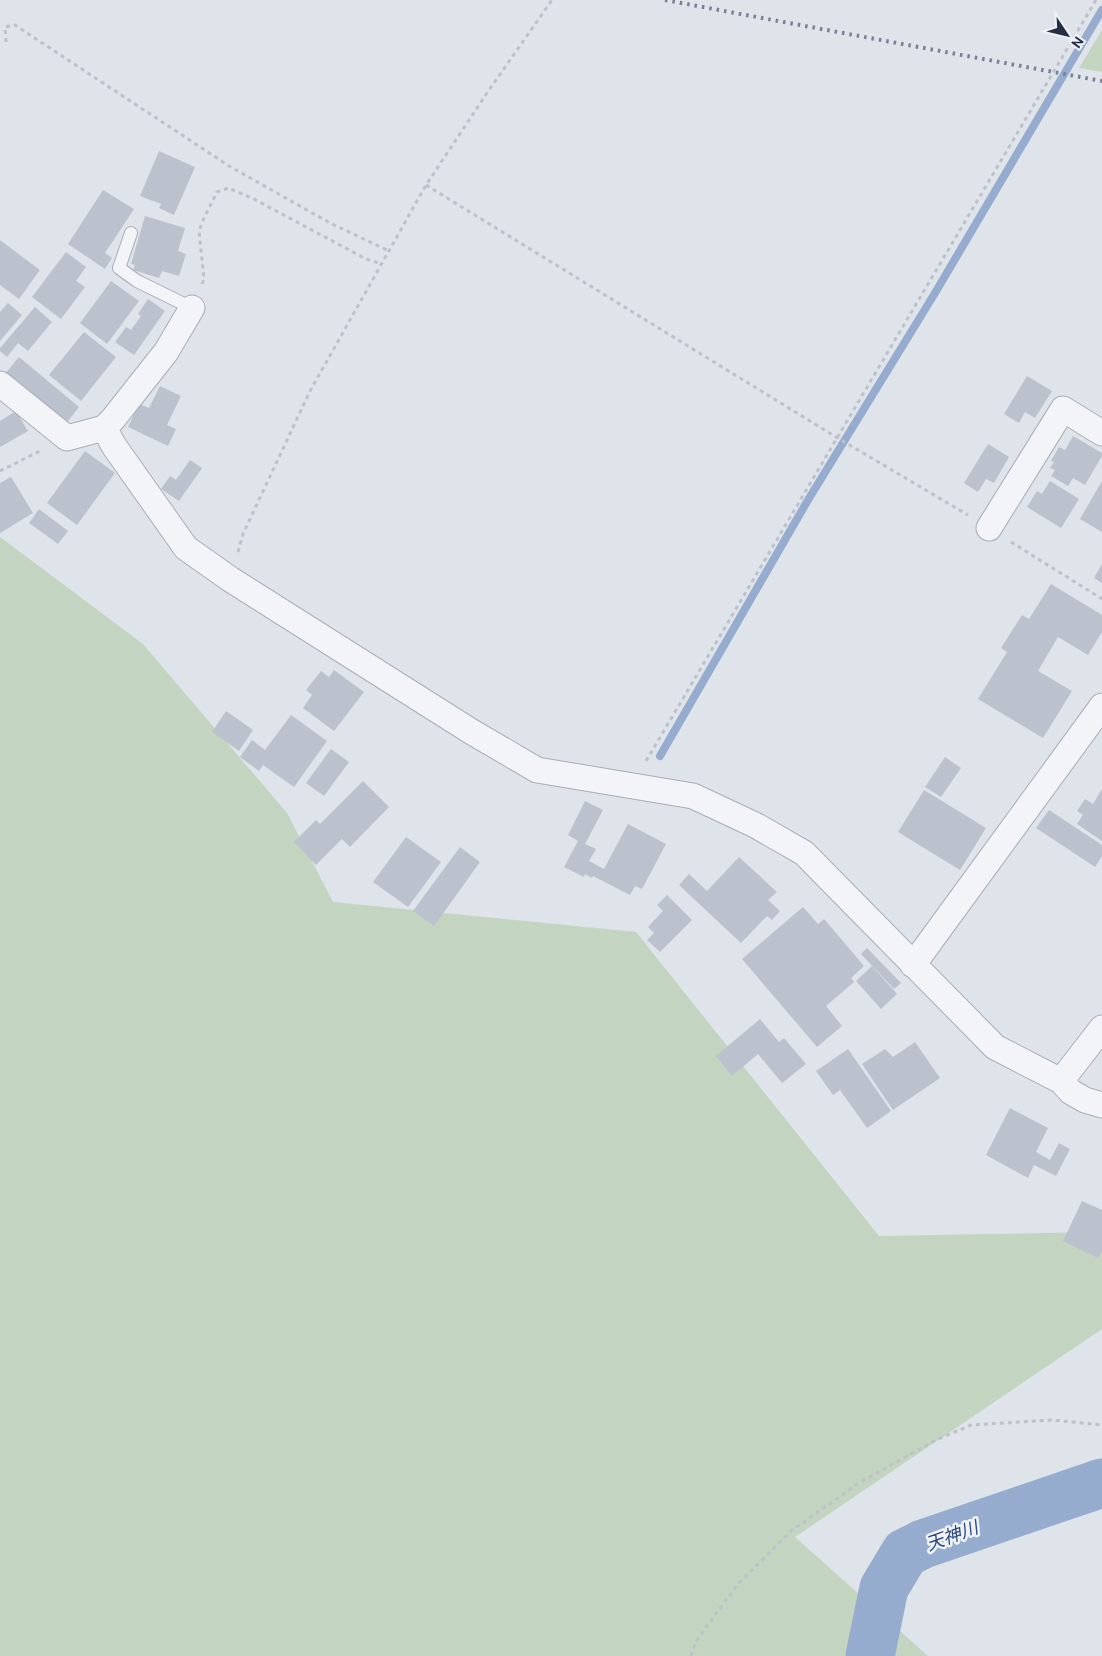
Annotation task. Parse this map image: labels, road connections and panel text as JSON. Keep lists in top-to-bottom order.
{
  "water": ["天神川"],
  "north": "bottom right"
}
